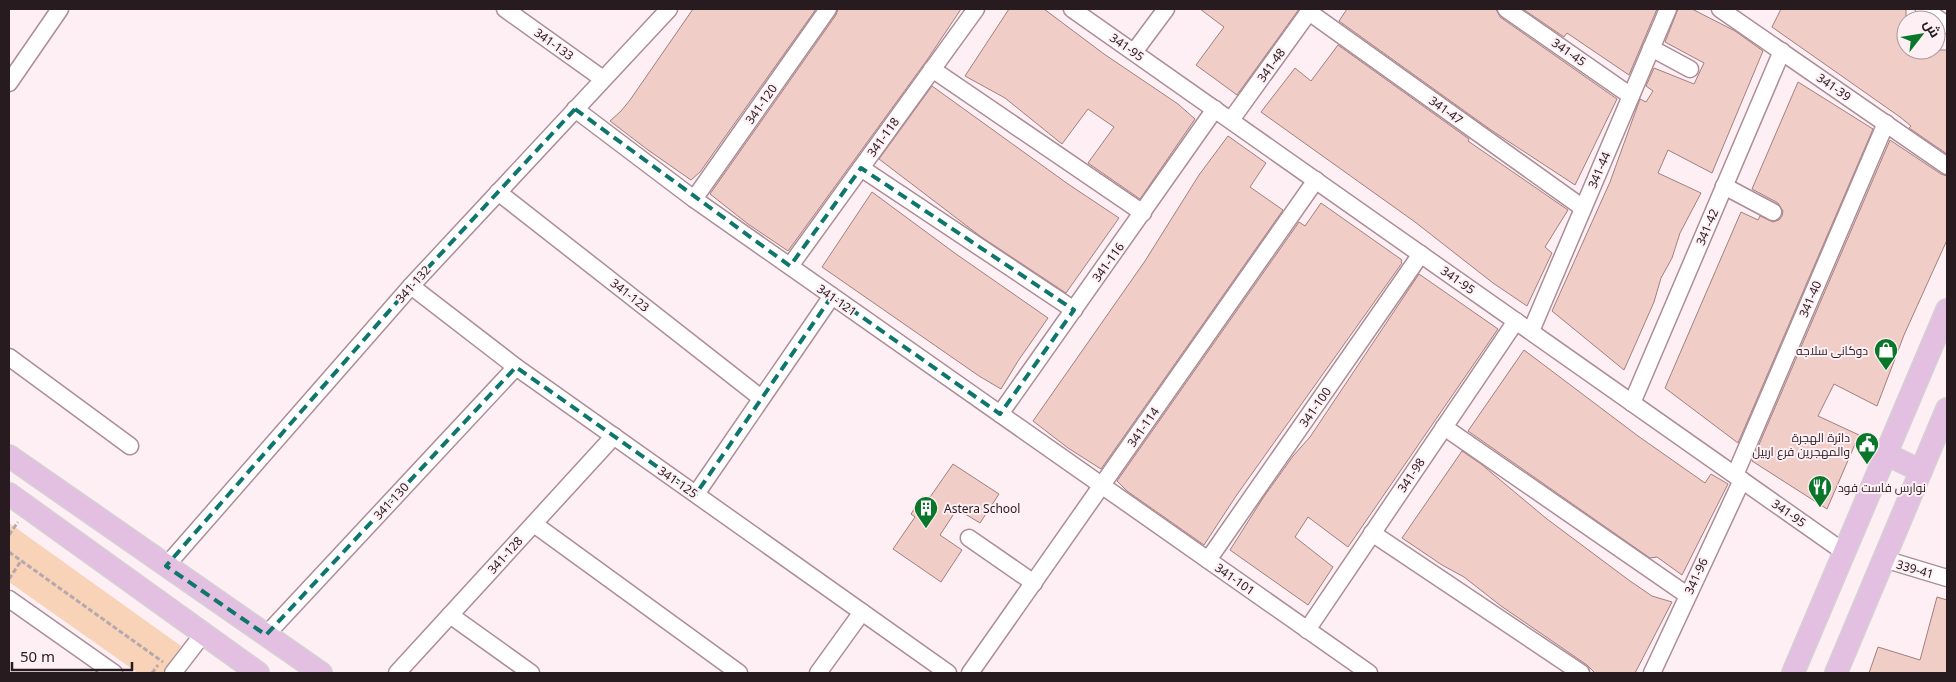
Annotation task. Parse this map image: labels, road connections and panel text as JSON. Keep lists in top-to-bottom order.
{
  "streets": {
    "street": [
      "341-133",
      "341-95",
      "341-45",
      "341-48",
      "341-39",
      "341-120",
      "341-47",
      "341-118",
      "341-44",
      "341-42",
      "341-116",
      "341-132",
      "341-123",
      "341-40",
      "341-121",
      "341-100",
      "341-114",
      "341-98",
      "341-125",
      "341-130",
      "341-128",
      "339-41",
      "341-96",
      "341-101"
    ]
  },
  "crossings": [
    ["341-133", "341-132"],
    ["341-95", "341-48"],
    ["341-95", "341-44"],
    ["341-95", "341-42"],
    ["341-95", "341-116"],
    ["341-95", "341-40"],
    ["341-95", "341-100"],
    ["341-95", "341-114"],
    ["341-95", "341-98"],
    ["341-95", "341-96"],
    ["341-45", "341-44"],
    ["341-48", "341-47"],
    ["341-39", "341-42"],
    ["341-39", "341-40"],
    ["341-120", "341-121"],
    ["341-47", "341-44"],
    ["341-118", "341-121"],
    ["341-116", "341-121"],
    ["341-132", "341-123"],
    ["341-132", "341-121"],
    ["341-132", "341-125"],
    ["341-40", "341-96"],
    ["341-121", "341-114"],
    ["341-121", "341-101"],
    ["341-100", "341-101"],
    ["341-114", "341-101"],
    ["341-98", "341-101"],
    ["341-125", "341-130"],
    ["341-125", "341-128"]
  ],
  "places": {
    "shop": ["دوكانى سلاجه"],
    "public building": ["دائرة الهجرة والمهجرين فرع اربيل"],
    "restaurant": ["نوارس فاست فود"],
    "building": ["Astera School"]
  },
  "scale_bar": "50 m",
  "north": "top right"
}
